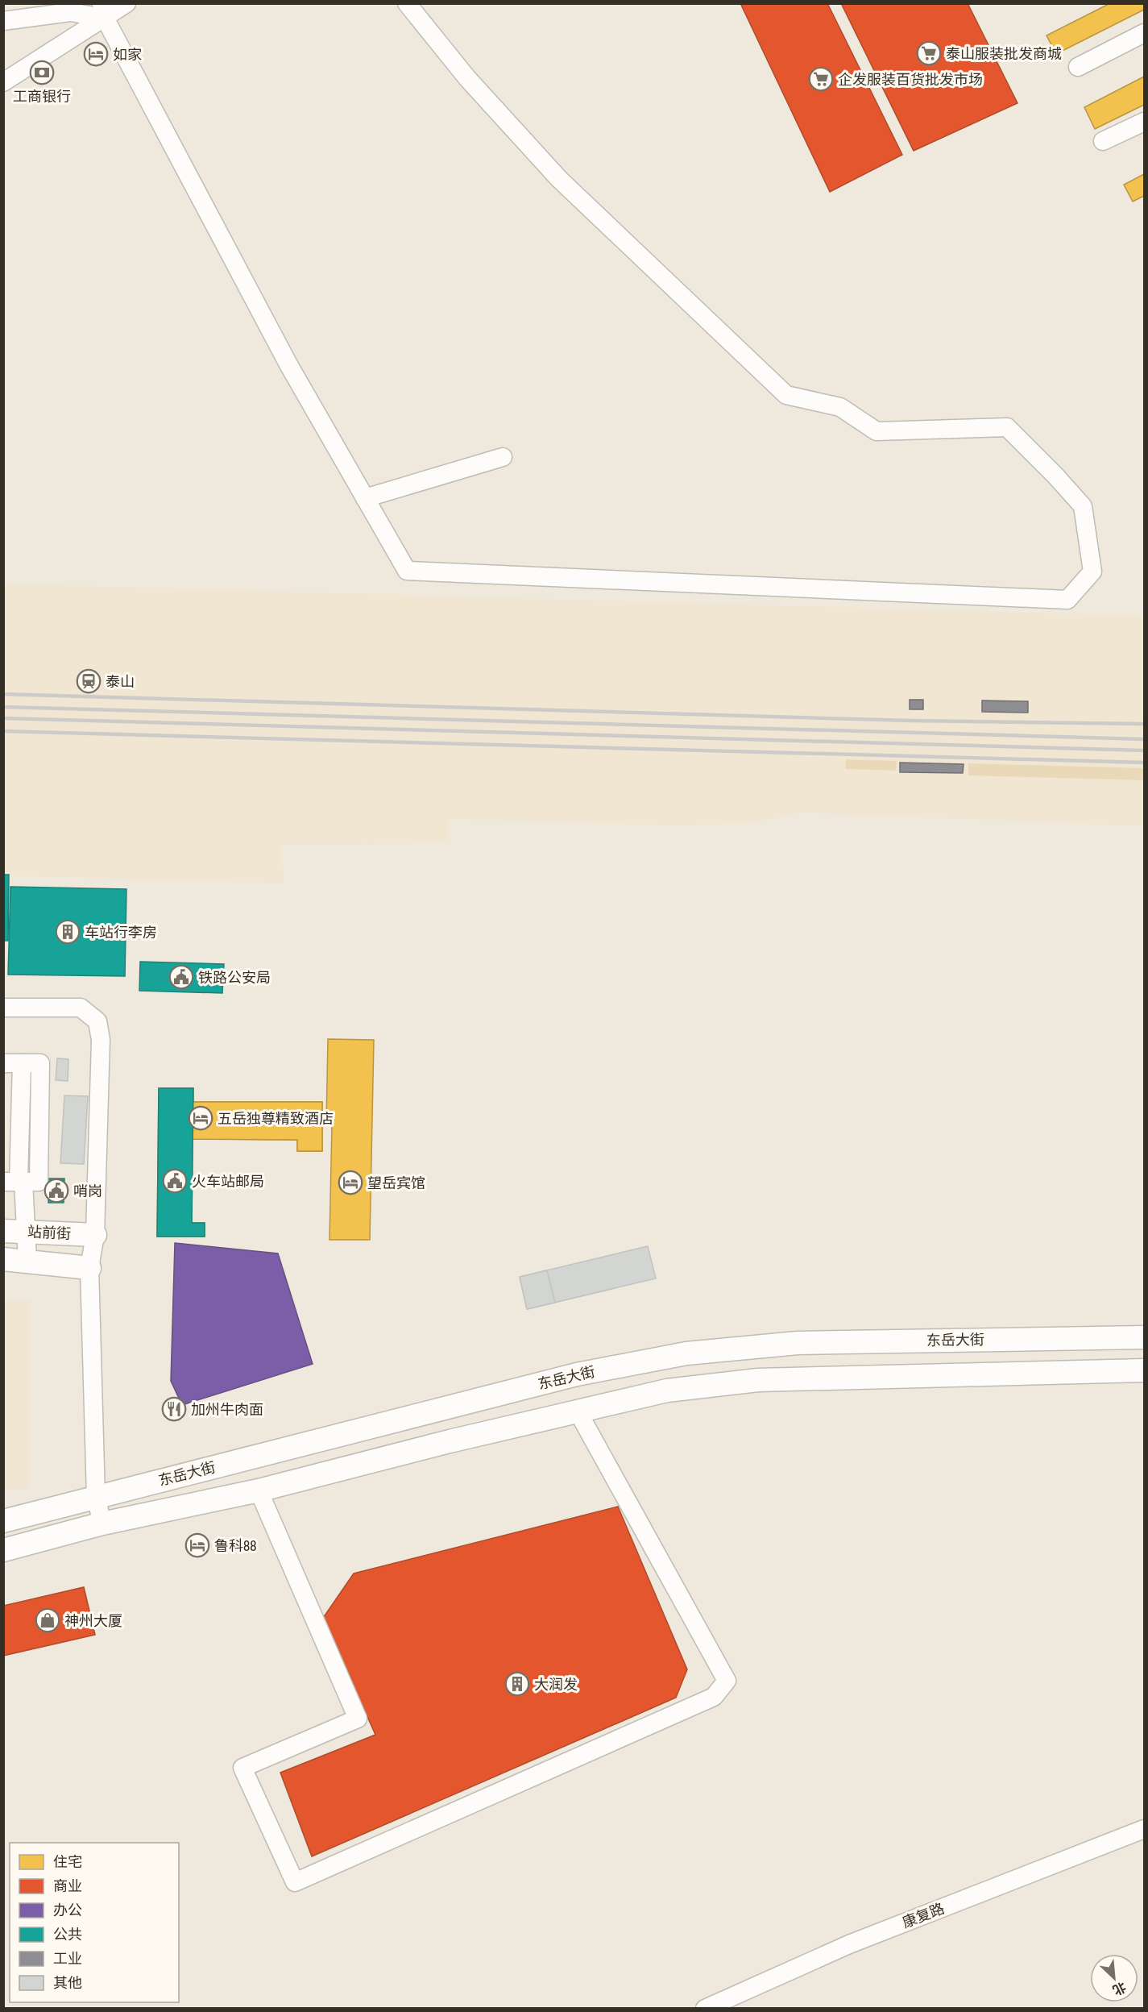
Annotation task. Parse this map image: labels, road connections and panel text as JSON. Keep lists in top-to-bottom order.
{
  "streets": {
    "main road": ["站前街", "东岳大街"],
    "street": ["康复路"]
  },
  "places": {
    "supermarket": ["泰山服装批发商城", "企发服装百货批发市场"],
    "hotel": [
      "如家",
      "五岳独尊精致酒店",
      "望岳宾馆",
      "鲁科88"
    ],
    "bank": ["工商银行"],
    "station": ["泰山"],
    "building": ["车站行李房", "大润发"],
    "public building": ["铁路公安局", "火车站邮局", "哨岗"],
    "restaurant": ["加州牛肉面"],
    "shop": ["神州大厦"]
  },
  "legend": [
    "住宅",
    "商业",
    "办公",
    "公共",
    "工业",
    "其他"
  ],
  "north": "bottom right"
}
